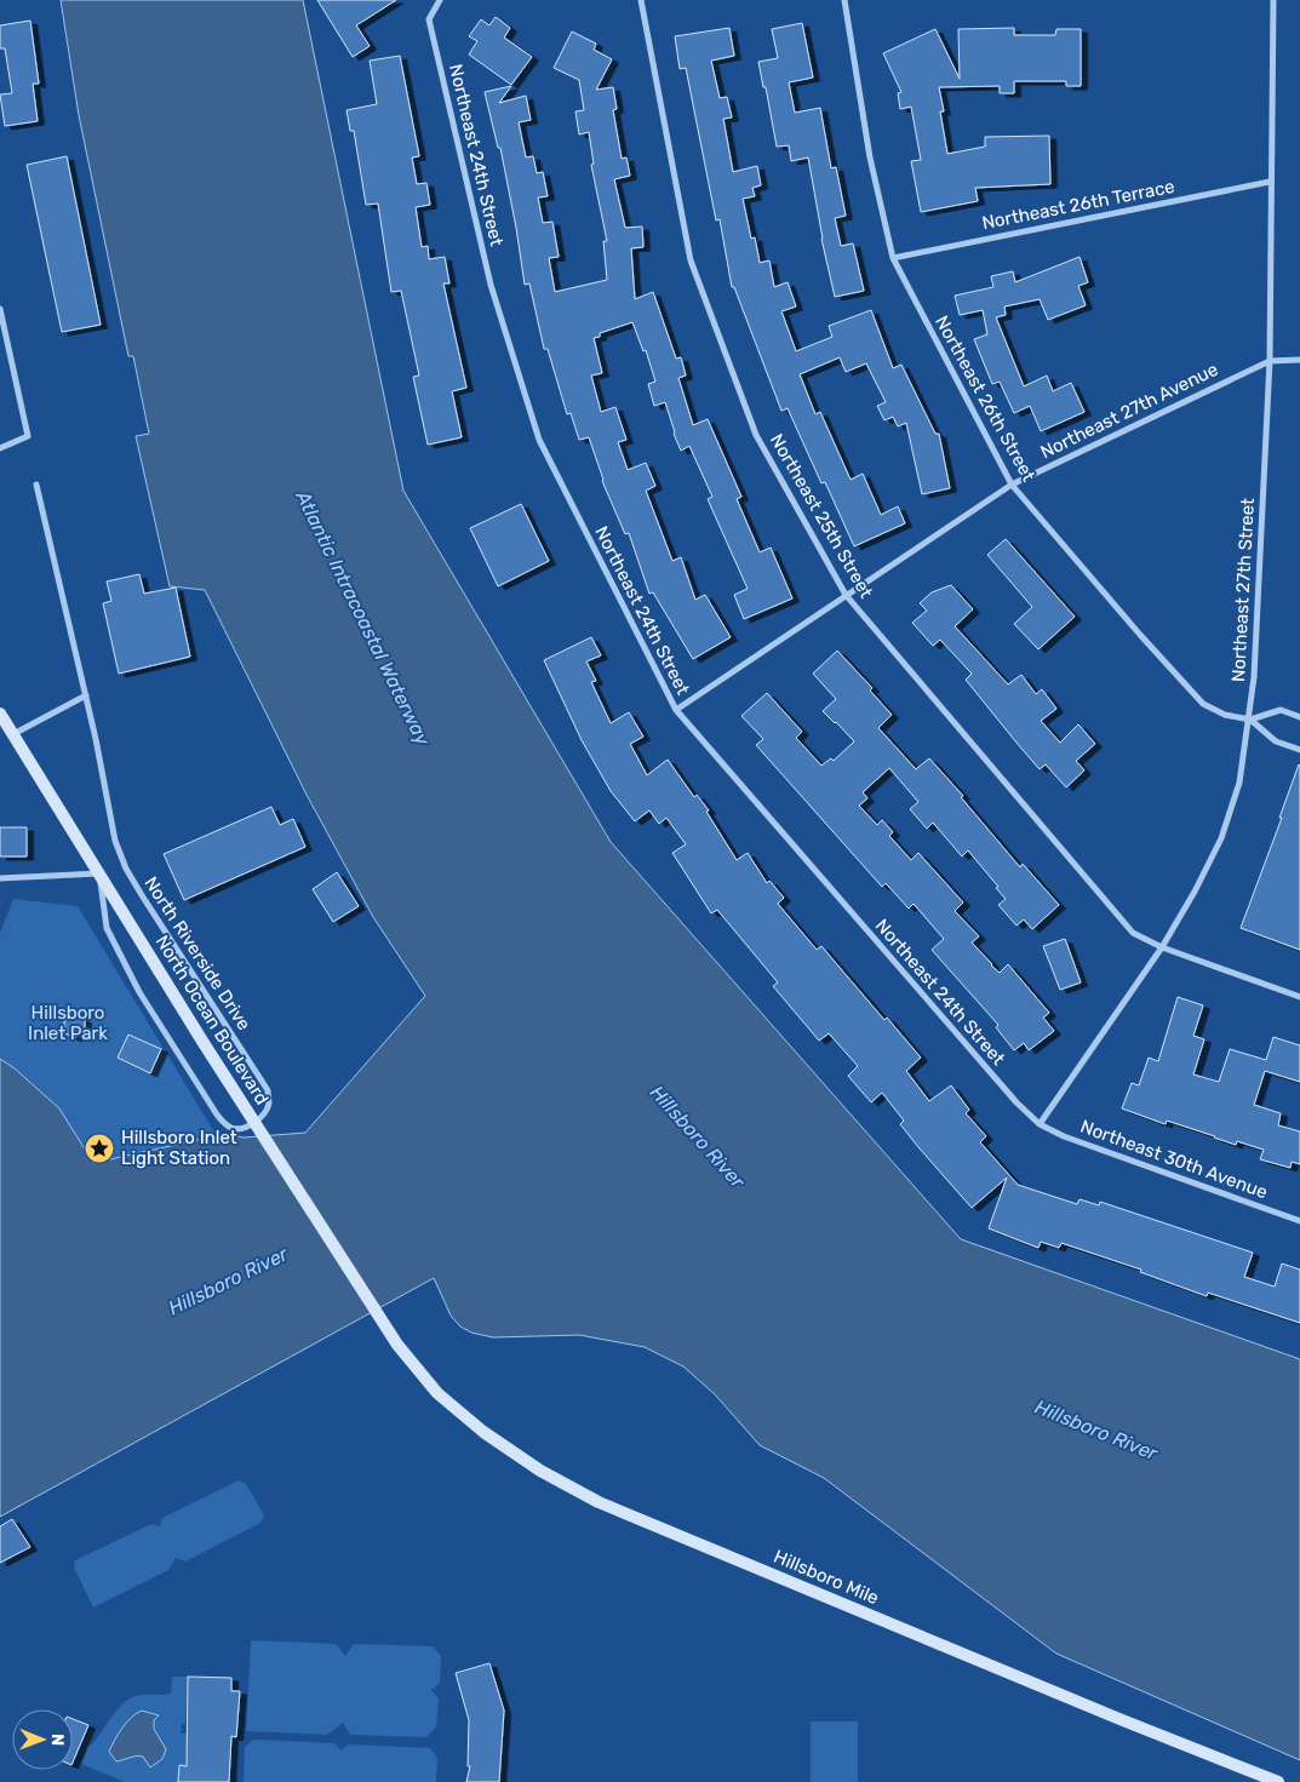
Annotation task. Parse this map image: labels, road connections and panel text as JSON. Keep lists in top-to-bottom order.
{
  "streets": {
    "main road": ["North Ocean Boulevard", "Hillsboro Mile"],
    "street": [
      "Northeast 24th Street",
      "Northeast 26th Terrace",
      "Northeast 26th Street",
      "Northeast 27th Avenue",
      "Northeast 25th Street",
      "Northeast 27th Street",
      "North Riverside Drive",
      "Northeast 30th Avenue"
    ]
  },
  "crossings": [
    ["Northeast 24th Street", "Northeast 27th Avenue"],
    ["Northeast 24th Street", "Northeast 27th Street"],
    ["Northeast 24th Street", "Northeast 30th Avenue"],
    ["Northeast 26th Terrace", "Northeast 26th Street"],
    ["Northeast 26th Terrace", "Northeast 27th Street"],
    ["Northeast 26th Street", "Northeast 27th Avenue"],
    ["Northeast 26th Street", "Northeast 27th Street"],
    ["Northeast 27th Avenue", "Northeast 25th Street"],
    ["Northeast 27th Avenue", "Northeast 27th Street"],
    ["Northeast 25th Street", "Northeast 27th Street"],
    ["Northeast 27th Street", "Northeast 30th Avenue"],
    ["North Riverside Drive", "North Ocean Boulevard"],
    ["North Ocean Boulevard", "Hillsboro Mile"]
  ],
  "water": ["Atlantic Intracoastal Waterway", "Hillsboro River"],
  "parks": ["Hillsboro Inlet Park"],
  "places": {
    "place": ["Hillsboro Inlet Light Station"]
  },
  "north": "right"
}
